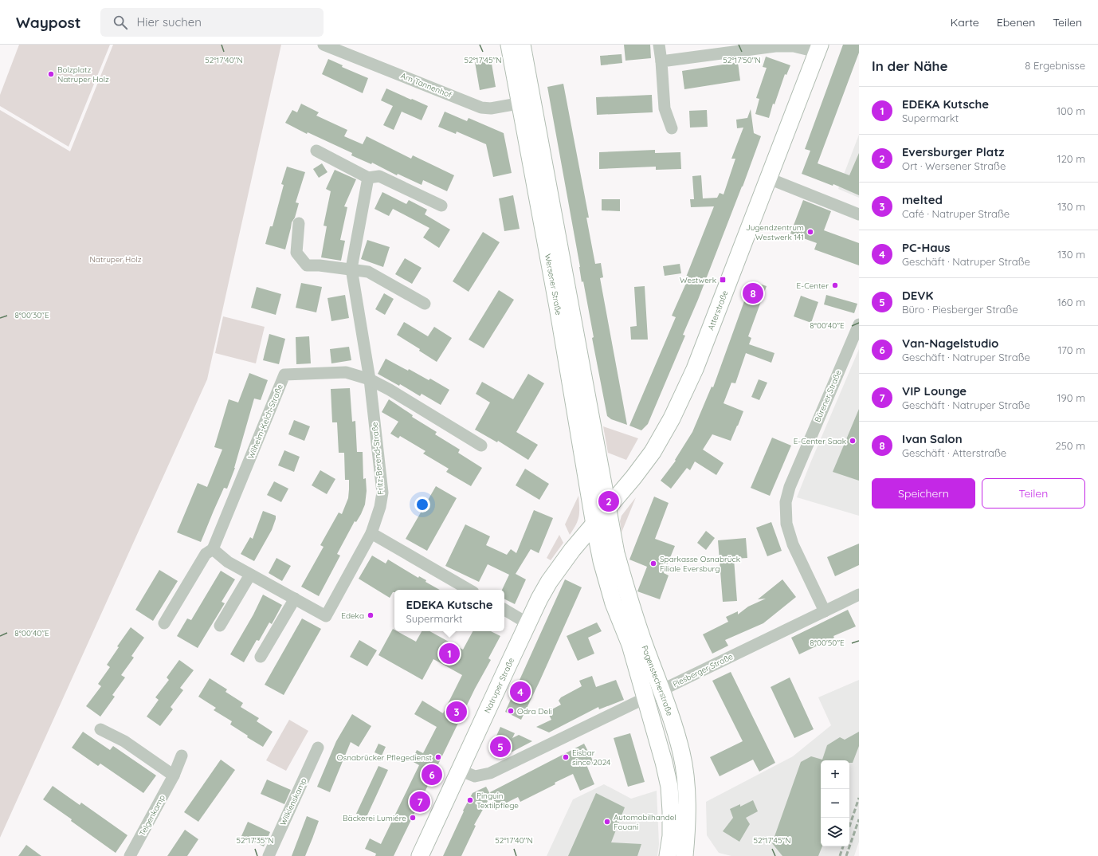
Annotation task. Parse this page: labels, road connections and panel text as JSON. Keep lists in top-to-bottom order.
{
  "streets": {
    "main road": [
      "Wersener Straße",
      "Atterstraße",
      "Pagenstecherstraße",
      "Natruper Straße"
    ],
    "street": [
      "Am Tannenhof",
      "Bürener Straße",
      "Wilhelm-Kelch-Straße",
      "Fritz-Berend-Straße",
      "Piesberger Straße",
      "Wilkienskamp",
      "Telgenkamp"
    ]
  },
  "crossings": [
    ["Am Tannenhof", "Wersener Straße"],
    ["Wersener Straße", "Atterstraße"],
    ["Wersener Straße", "Pagenstecherstraße"],
    ["Wersener Straße", "Natruper Straße"],
    ["Atterstraße", "Pagenstecherstraße"],
    ["Atterstraße", "Natruper Straße"],
    ["Bürener Straße", "Piesberger Straße"],
    ["Wilhelm-Kelch-Straße", "Fritz-Berend-Straße"],
    ["Piesberger Straße", "Pagenstecherstraße"],
    ["Piesberger Straße", "Natruper Straße"],
    ["Pagenstecherstraße", "Natruper Straße"]
  ],
  "parks": ["Natruper Holz"],
  "places": {
    "other": [
      "Bolzplatz Natruper Holz",
      "Jugendzentrum Westwerk 141",
      "E-Center",
      "E-Center Saak",
      "Sparkasse Osnabrück Filiale Eversburg",
      "Edeka",
      "Odra Deli",
      "Osnabrücker Pflegedienst",
      "Eisbar since 2024",
      "Pinguin Textilpflege",
      "Bäckerei Lumiére",
      "Automobilhandel Fouani"
    ],
    "transit": ["Westwerk"]
  },
  "page": {
    "header": "Waypost",
    "search": "Hier suchen",
    "nav": ["Karte", "Ebenen", "Teilen"],
    "heading": ["In der Nähe", "8 Ergebnisse"],
    "list": [
      {
        "mark": "1",
        "name": "EDEKA Kutsche",
        "note": "Supermarkt",
        "value": "100 m"
      },
      {
        "mark": "2",
        "name": "Eversburger Platz",
        "note": "Ort · Wersener Straße",
        "value": "120 m"
      },
      {
        "mark": "3",
        "name": "melted",
        "note": "Café · Natruper Straße",
        "value": "130 m"
      },
      {
        "mark": "4",
        "name": "PC-Haus",
        "note": "Geschäft · Natruper Straße",
        "value": "130 m"
      },
      {
        "mark": "5",
        "name": "DEVK",
        "note": "Büro · Piesberger Straße",
        "value": "160 m"
      },
      {
        "mark": "6",
        "name": "Van-Nagelstudio",
        "note": "Geschäft · Natruper Straße",
        "value": "170 m"
      },
      {
        "mark": "7",
        "name": "VIP Lounge",
        "note": "Geschäft · Natruper Straße",
        "value": "190 m"
      },
      {
        "mark": "8",
        "name": "Ivan Salon",
        "note": "Geschäft · Atterstraße",
        "value": "250 m"
      }
    ],
    "pins": [
      "8",
      "2",
      "1",
      "4",
      "3",
      "5",
      "6",
      "7"
    ],
    "buttons": ["Speichern", "Teilen"],
    "popup": ["EDEKA Kutsche", "Supermarkt"],
    "map_buttons": ["+", "−"]
  },
  "coordinates": [
    "52°17'40\"N",
    "52°17'45\"N",
    "52°17'50\"N",
    "8°00'30\"E",
    "8°00'40\"E",
    "8°00'50\"E",
    "52°17'35\"N"
  ]
}
